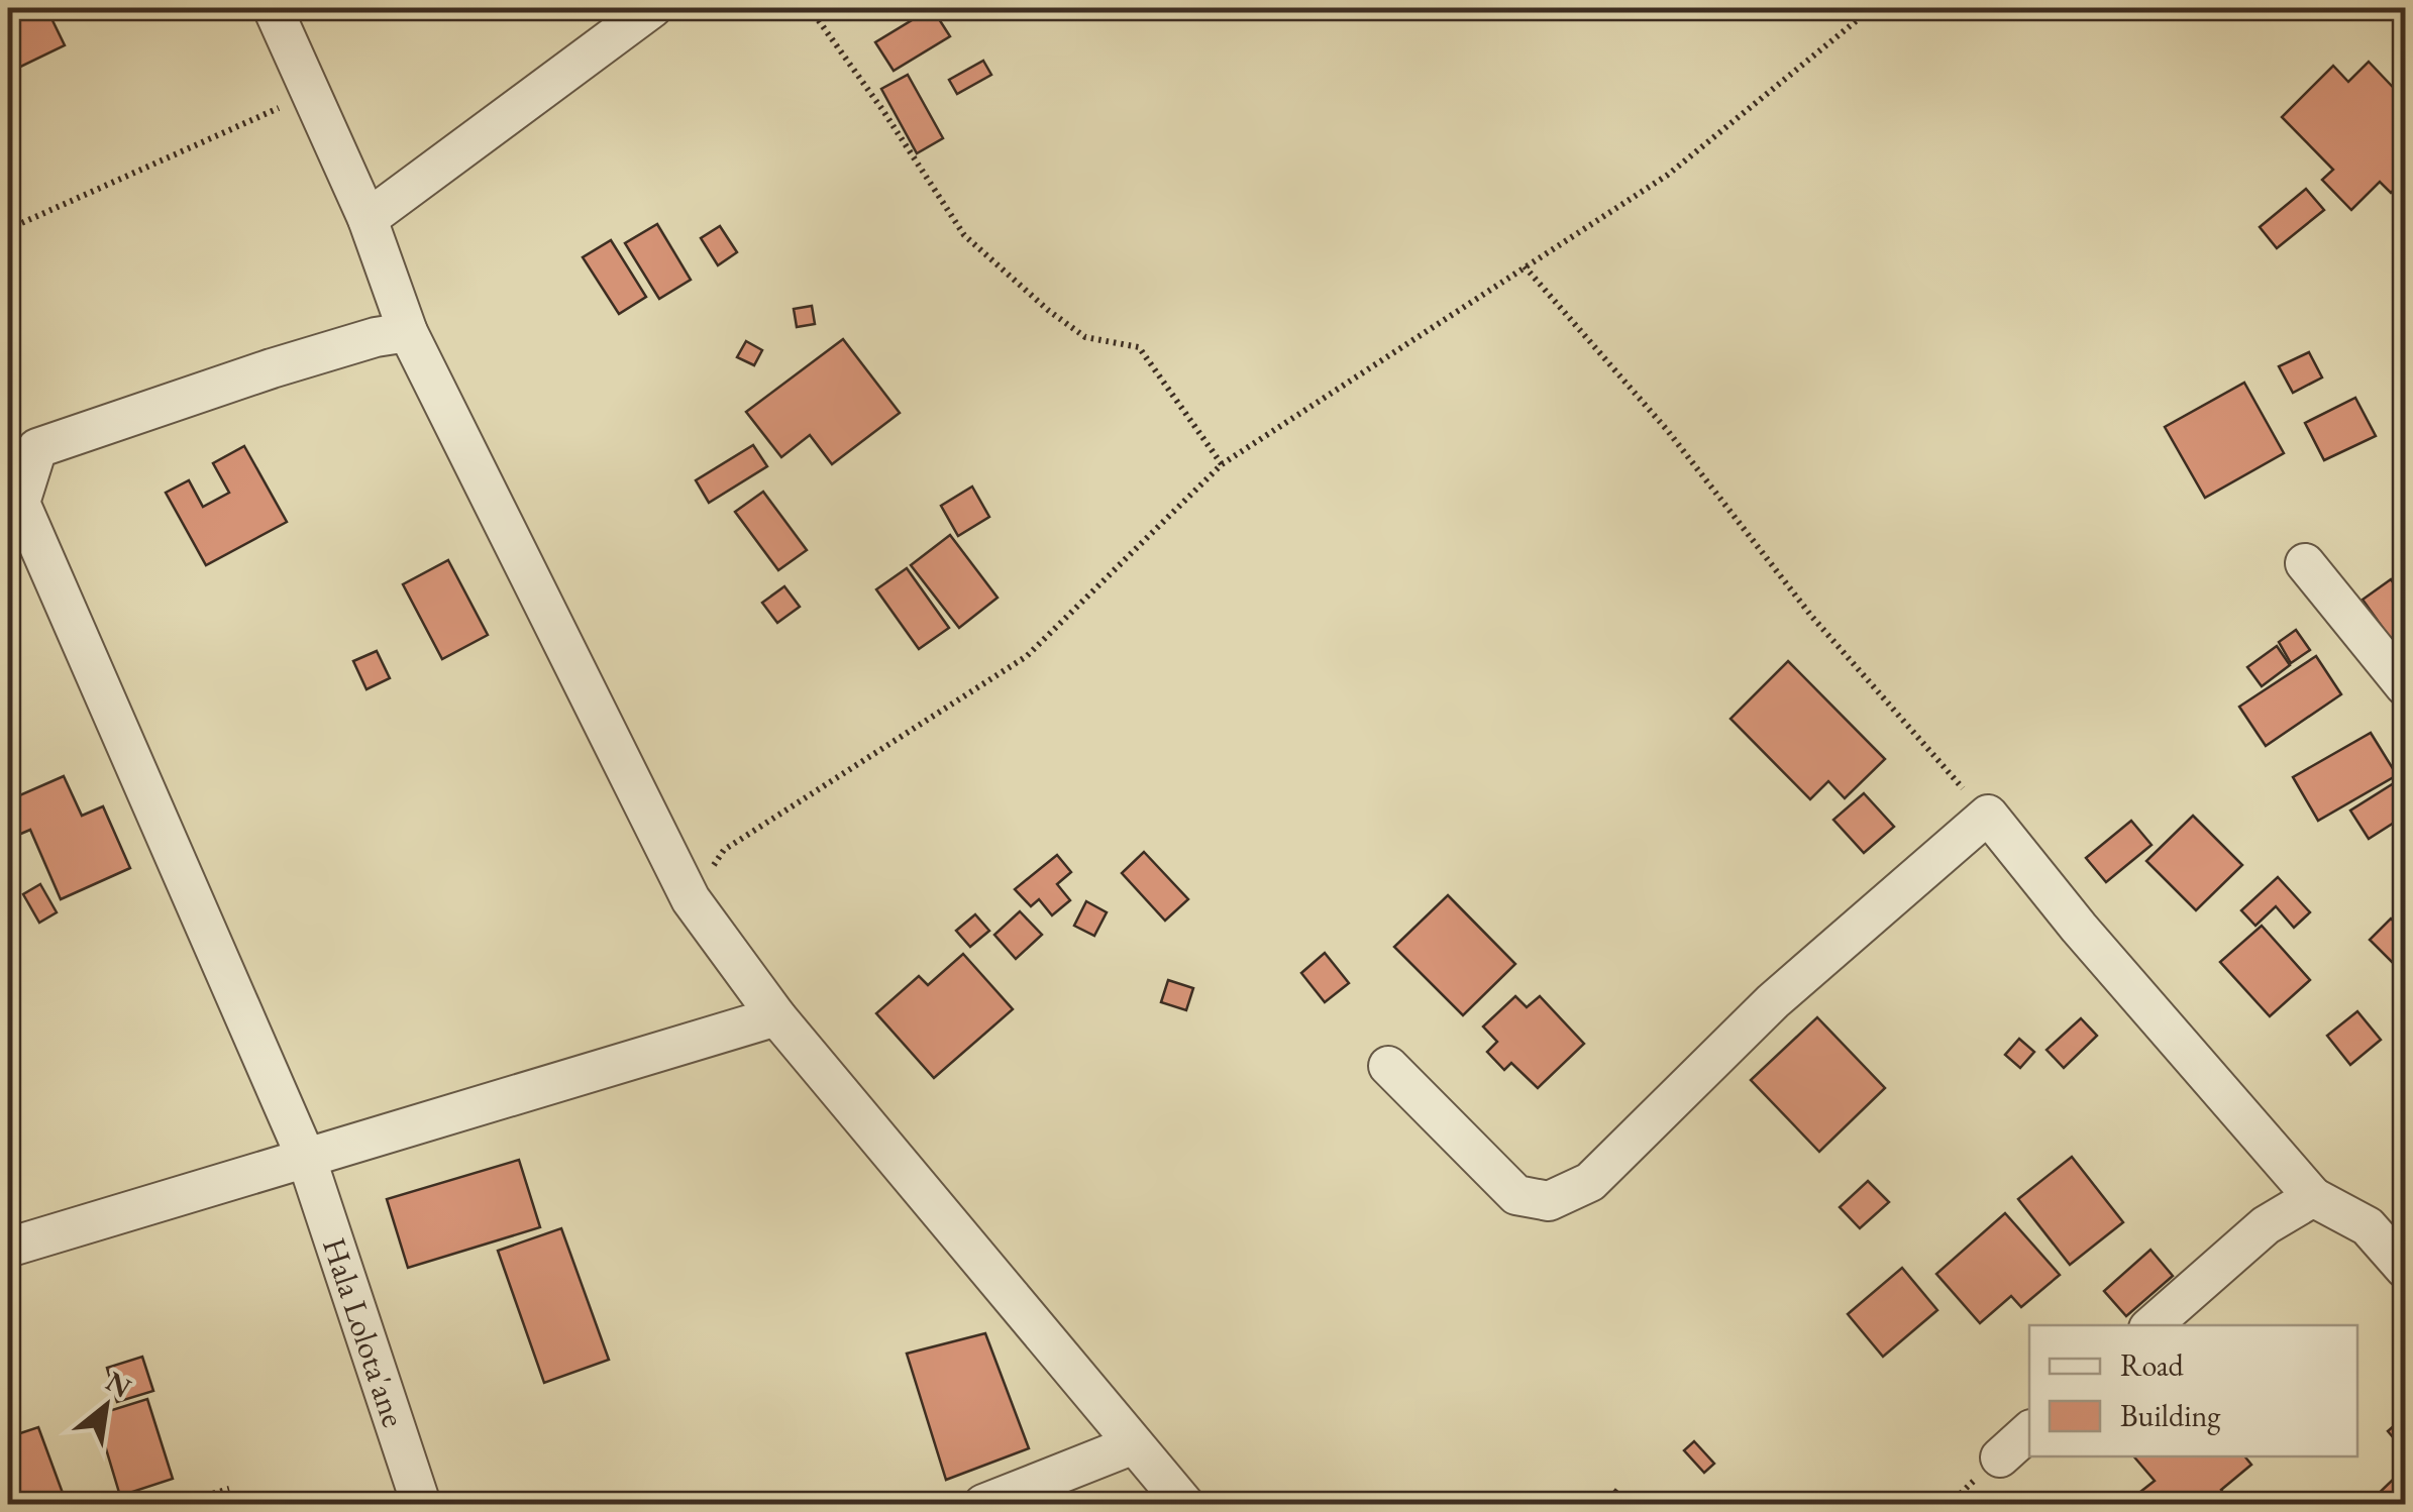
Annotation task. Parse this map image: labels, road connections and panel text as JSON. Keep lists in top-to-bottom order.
{
  "streets": {
    "street": ["Hala Lolota'ane"]
  },
  "legend": ["Road", "Building"],
  "north": "top right"
}
